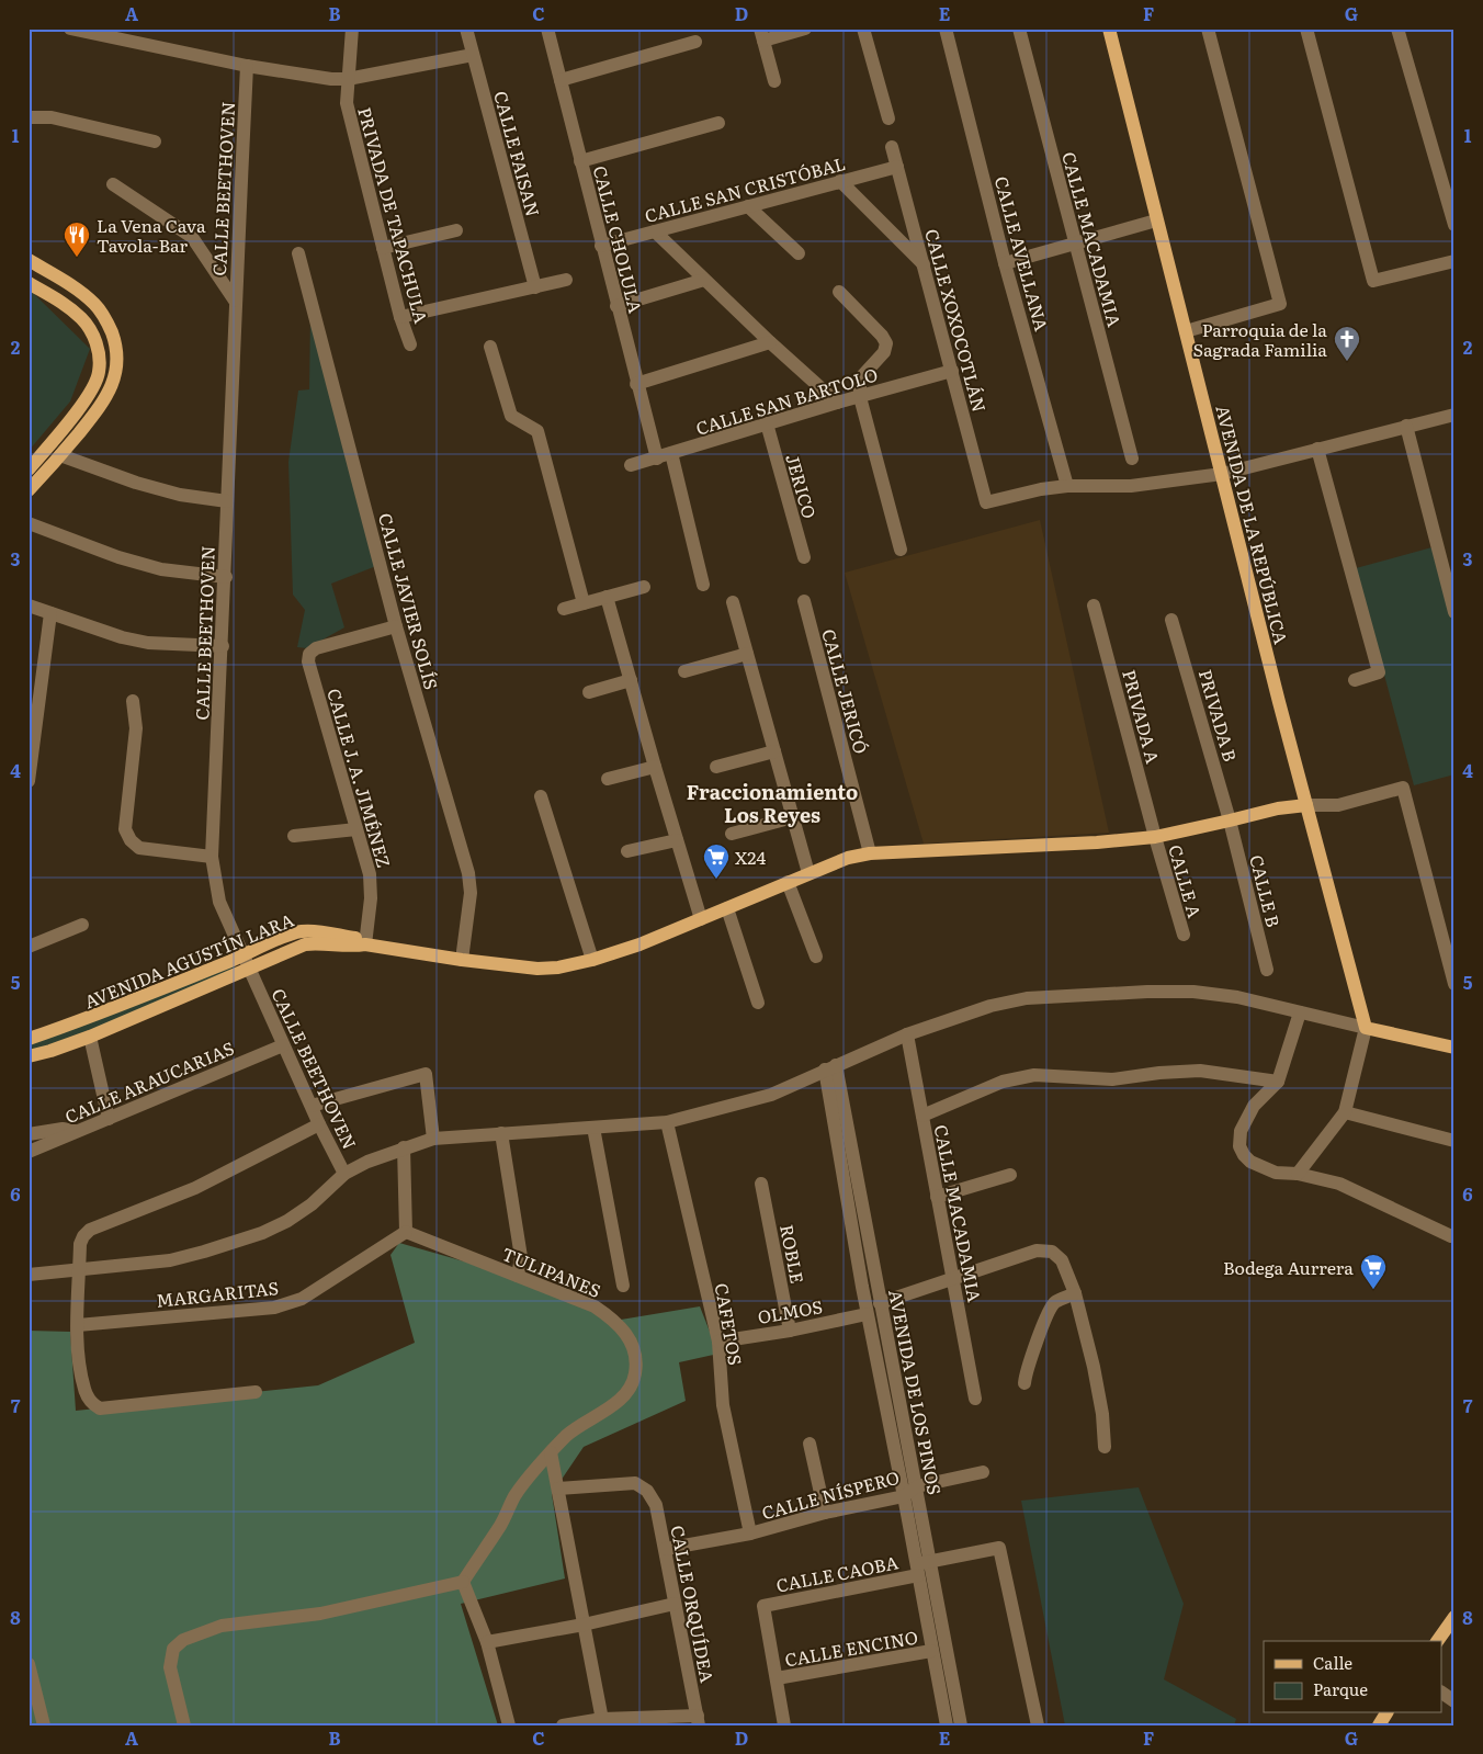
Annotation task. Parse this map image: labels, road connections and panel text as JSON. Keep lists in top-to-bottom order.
{
  "streets": {
    "main road": ["AVENIDA DE LA REPÚBLICA", "AVENIDA AGUSTÍN LARA"],
    "street": [
      "CALLE FAISAN",
      "CALLE BEETHOVEN",
      "CALLE SAN CRISTÓBAL",
      "PRIVADA DE TAPACHULA",
      "CALLE CHOLULA",
      "CALLE MACADAMIA",
      "CALLE AVELLANA",
      "CALLE XOXOCOTLÁN",
      "CALLE SAN BARTOLO",
      "JERICO",
      "CALLE JAVIER SOLÍS",
      "CALLE JERICÓ",
      "PRIVADA B",
      "PRIVADA A",
      "CALLE J. A. JIMÉNEZ",
      "CALLE A",
      "CALLE B",
      "CALLE ARAUCARIAS",
      "ROBLE",
      "TULIPANES",
      "MARGARITAS",
      "OLMOS",
      "CAFETOS",
      "AVENIDA DE LOS PINOS",
      "CALLE NÍSPERO",
      "CALLE CAOBA",
      "CALLE ORQUÍDEA",
      "CALLE ENCINO"
    ]
  },
  "crossings": [
    ["CALLE BEETHOVEN", "AVENIDA AGUSTÍN LARA"],
    ["CALLE BEETHOVEN", "CALLE ARAUCARIAS"],
    ["CALLE SAN CRISTÓBAL", "CALLE CHOLULA"],
    ["CALLE SAN CRISTÓBAL", "CALLE XOXOCOTLÁN"],
    ["CALLE CHOLULA", "CALLE SAN BARTOLO"],
    ["CALLE AVELLANA", "CALLE XOXOCOTLÁN"],
    ["CALLE XOXOCOTLÁN", "CALLE SAN BARTOLO"],
    ["CALLE SAN BARTOLO", "JERICO"],
    ["CALLE JAVIER SOLÍS", "CALLE J. A. JIMÉNEZ"],
    ["PRIVADA B", "CALLE B"],
    ["PRIVADA A", "CALLE A"],
    ["CALLE J. A. JIMÉNEZ", "AVENIDA AGUSTÍN LARA"],
    ["ROBLE", "OLMOS"],
    ["TULIPANES", "MARGARITAS"],
    ["OLMOS", "CAFETOS"],
    ["OLMOS", "AVENIDA DE LOS PINOS"],
    ["CAFETOS", "CALLE NÍSPERO"],
    ["AVENIDA DE LOS PINOS", "CALLE NÍSPERO"],
    ["AVENIDA DE LOS PINOS", "CALLE CAOBA"],
    ["AVENIDA DE LOS PINOS", "CALLE ENCINO"],
    ["CALLE NÍSPERO", "CALLE ORQUÍDEA"],
    ["CALLE CAOBA", "CALLE ENCINO"]
  ],
  "districts": ["Fraccionamiento Los Reyes"],
  "places": {
    "restaurant": ["La Vena Cava Tavola-Bar"],
    "church": ["Parroquia de la Sagrada Familia"],
    "supermarket": ["X24", "Bodega Aurrera"]
  },
  "legend": ["Calle", "Parque"],
  "grid": {
    "columns": [
      "A",
      "B",
      "C",
      "D",
      "E",
      "F",
      "G"
    ],
    "rows": [
      "1",
      "2",
      "3",
      "4",
      "5",
      "6",
      "7",
      "8"
    ]
  }
}
